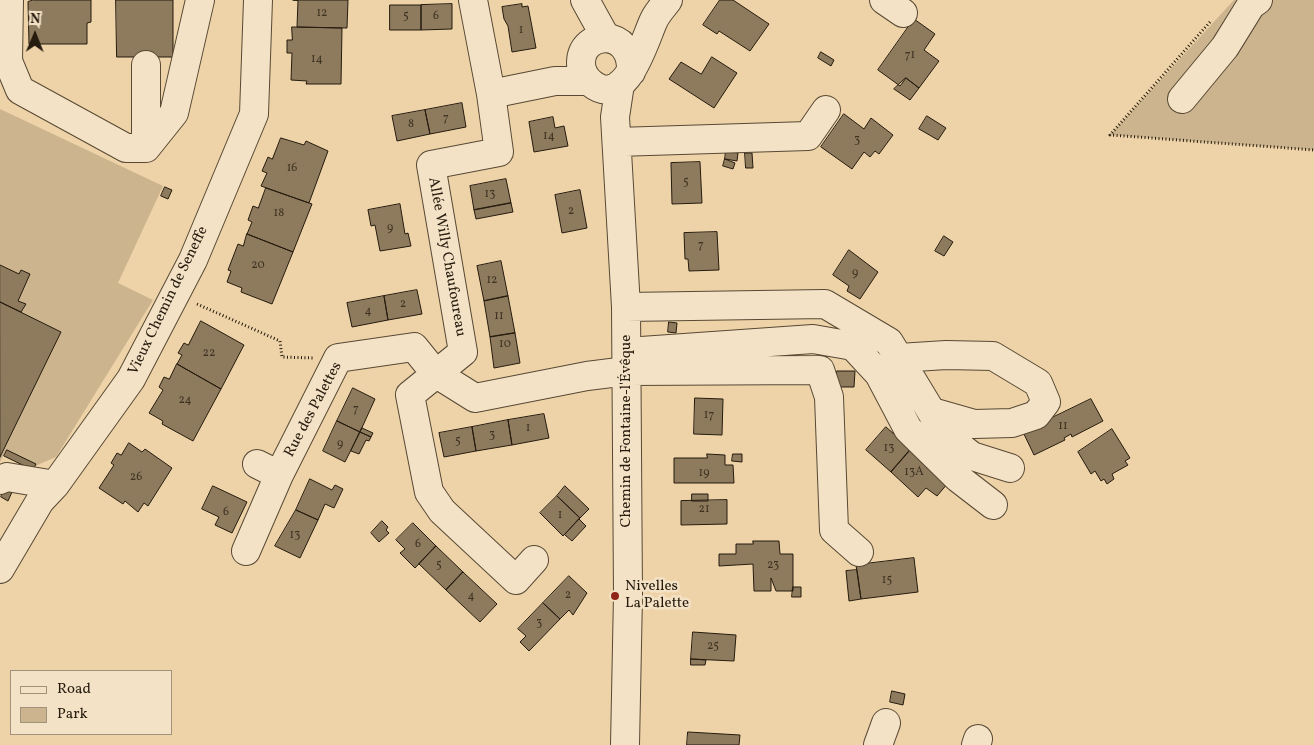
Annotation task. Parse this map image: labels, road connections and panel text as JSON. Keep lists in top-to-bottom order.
{
  "streets": {
    "street": [
      "Allée Willy Chaufoureau",
      "Vieux Chemin de Seneffe",
      "Rue des Palettes",
      "Chemin de Fontaine-l'Évêque"
    ]
  },
  "crossings": [
    ["Allée Willy Chaufoureau", "Rue des Palettes"],
    ["Rue des Palettes", "Chemin de Fontaine-l'Évêque"]
  ],
  "places": ["Nivelles La Palette"],
  "house_numbers": [
    "12",
    "5",
    "6",
    "1",
    "71",
    "14",
    "7",
    "8",
    "14",
    "3",
    "16",
    "5",
    "13",
    "2",
    "18",
    "9",
    "7",
    "20",
    "9",
    "12",
    "2",
    "4",
    "11",
    "10",
    "22",
    "24",
    "7",
    "17",
    "11",
    "1",
    "3",
    "5",
    "9",
    "13",
    "13A",
    "19",
    "26",
    "21",
    "6",
    "1",
    "13",
    "6",
    "5",
    "23",
    "15",
    "2",
    "4",
    "3",
    "25"
  ],
  "legend": ["Road", "Park"],
  "north": "top"
}
